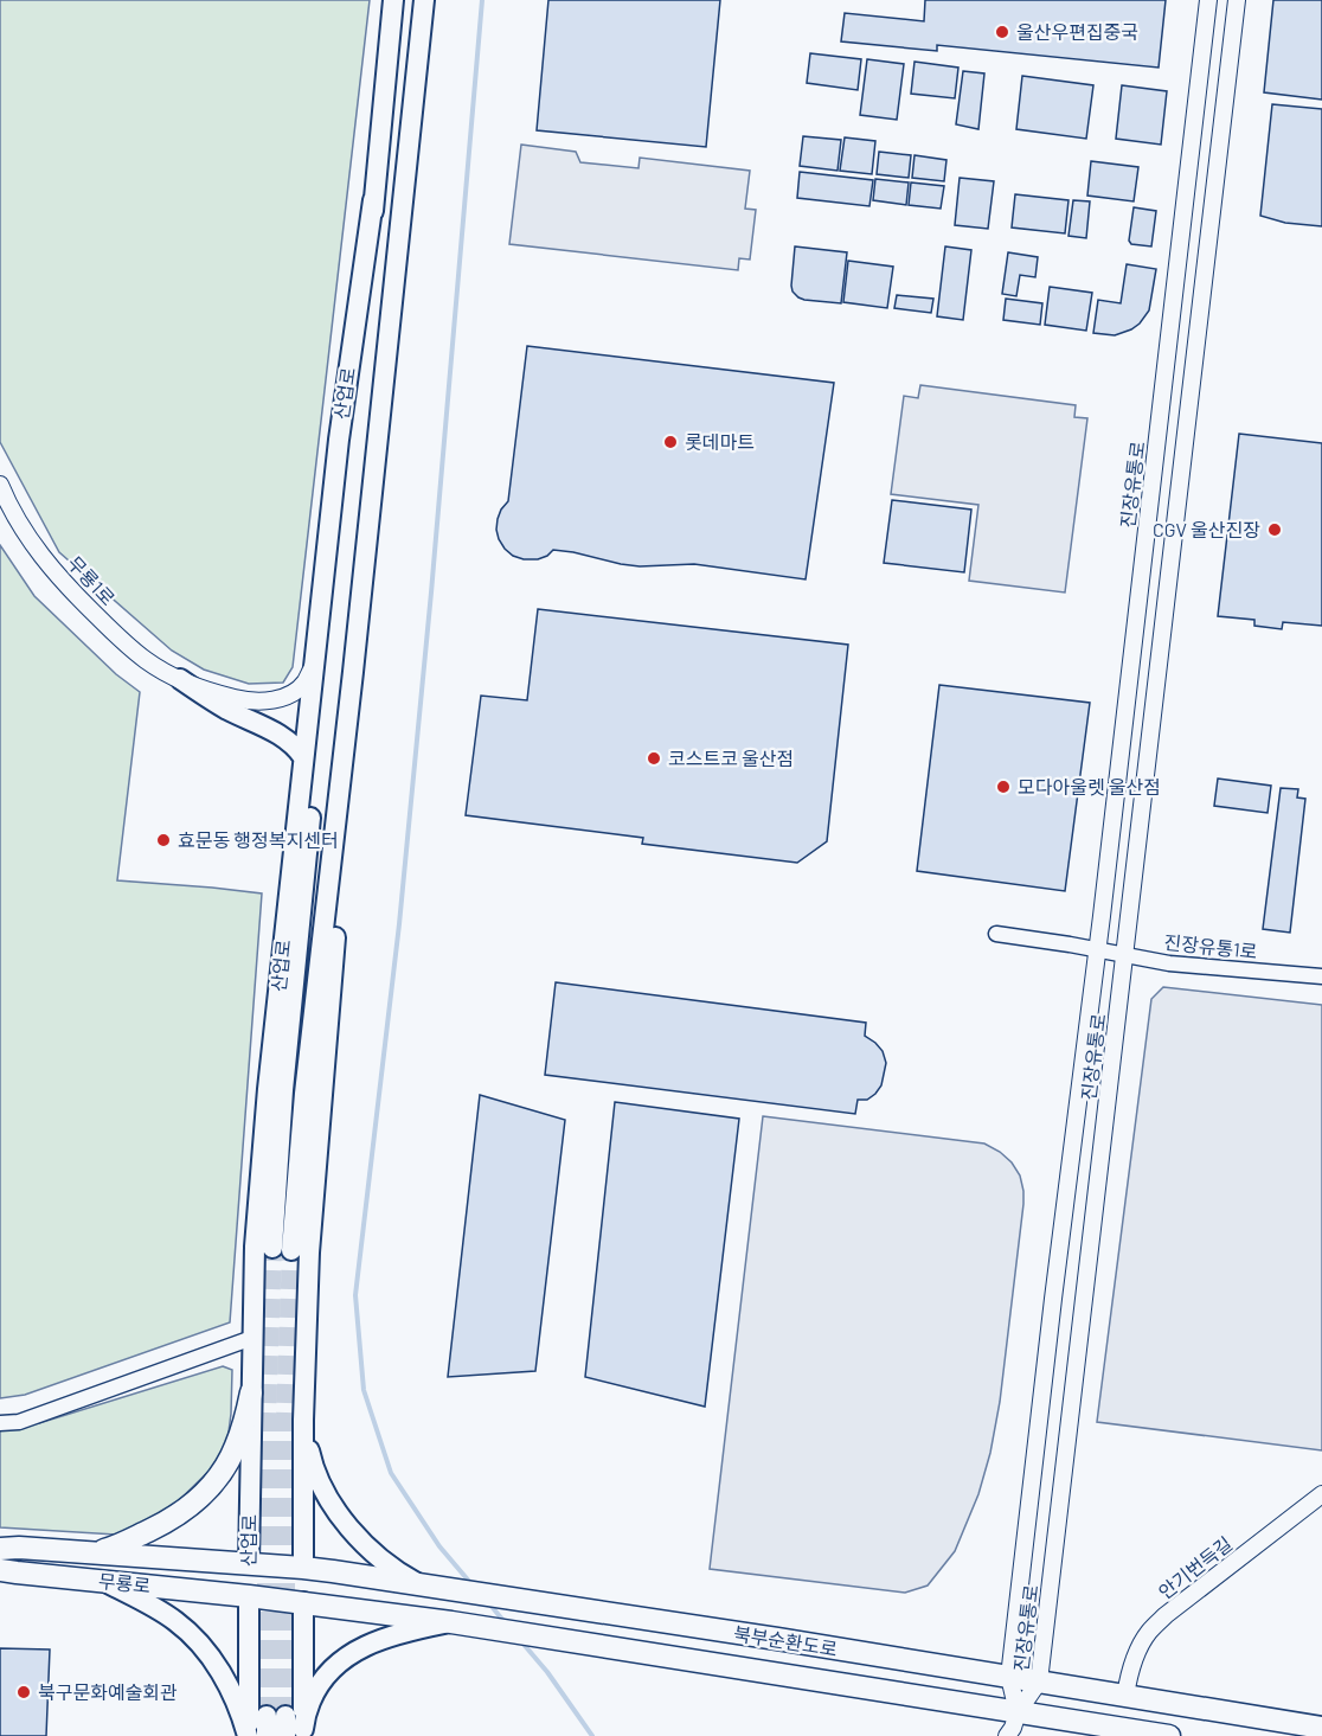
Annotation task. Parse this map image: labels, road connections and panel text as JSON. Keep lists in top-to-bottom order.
{
  "streets": {
    "main road": ["산업로", "무룡로", "북부순환도로"],
    "street": [
      "진장유통로",
      "무룡1로",
      "진장유통1로",
      "안기번득길"
    ]
  },
  "crossings": [
    ["산업로", "무룡1로"],
    ["산업로", "무룡로"],
    ["산업로", "북부순환도로"],
    ["진장유통로", "진장유통1로"],
    ["진장유통로", "북부순환도로"],
    ["안기번득길", "북부순환도로"],
    ["무룡로", "북부순환도로"]
  ],
  "places": [
    "울산우편집중국",
    "롯데마트",
    "CGV 울산진장",
    "코스트코 울산점",
    "모다아울렛 울산점",
    "효문동 행정복지센터",
    "북구문화예술회관"
  ]
}
